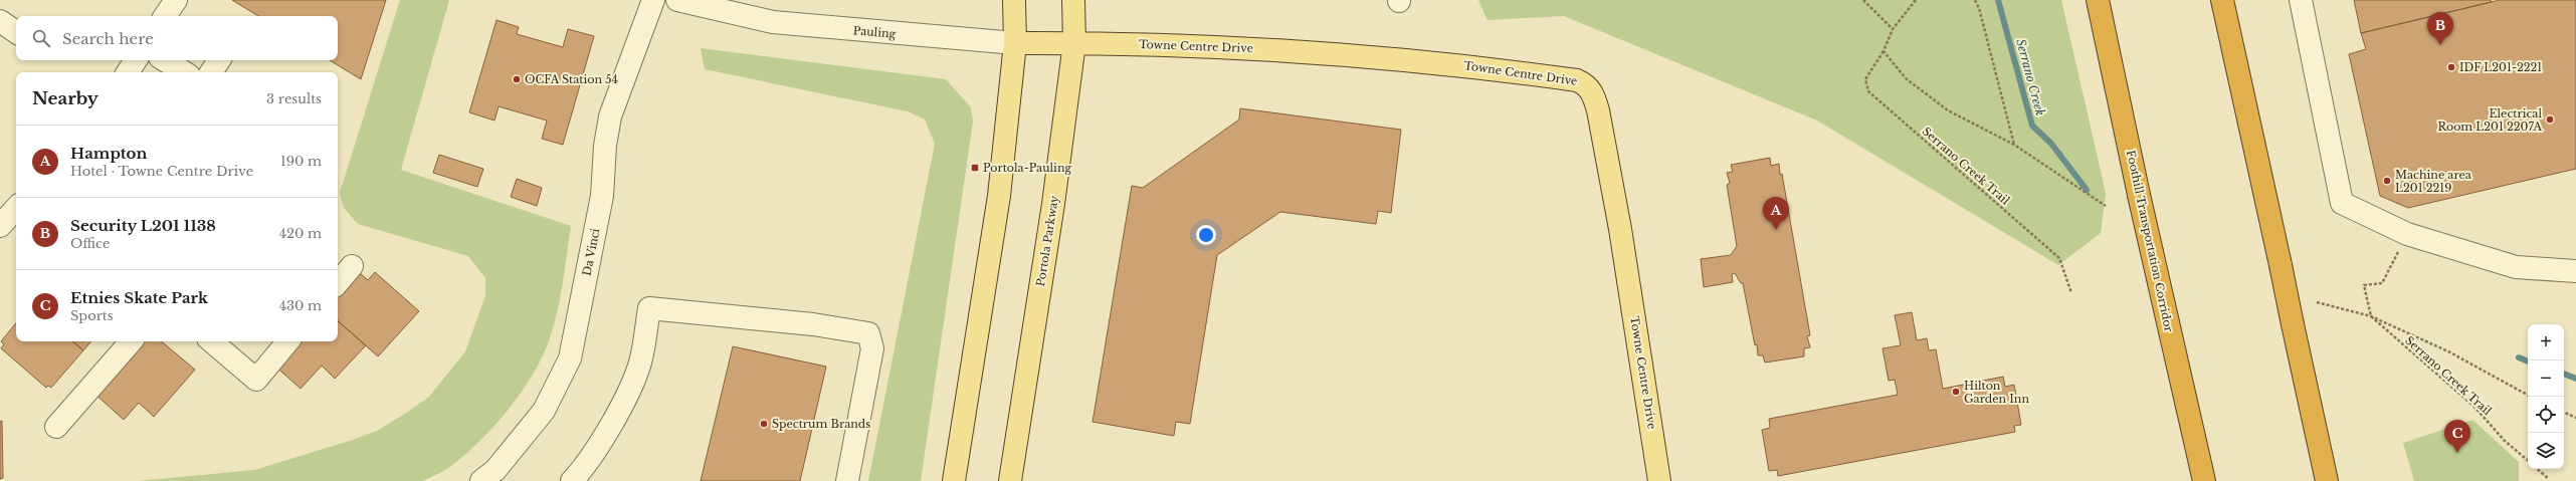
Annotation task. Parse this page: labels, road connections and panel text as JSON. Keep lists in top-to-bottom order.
{
  "streets": {
    "highway": ["Foothill Transportation Corridor"],
    "main road": ["Pauling", "Towne Centre Drive", "Portola Parkway"],
    "street": ["Da Vinci"],
    "path": ["Serrano Creek Trail"]
  },
  "crossings": [
    ["Pauling", "Towne Centre Drive"],
    ["Pauling", "Portola Parkway"],
    ["Towne Centre Drive", "Portola Parkway"]
  ],
  "water": ["Serrano Creek"],
  "places": {
    "other": [
      "IDF L201-2221",
      "OCFA Station 54",
      "Electrical Room L201 2207A",
      "Machine area L201 2219",
      "Hilton Garden Inn",
      "Spectrum Brands"
    ],
    "transit": ["Portola-Pauling"]
  },
  "page": {
    "pins": ["B", "A", "C"],
    "search": "Search here",
    "heading": ["Nearby", "3 results"],
    "list": [
      {
        "mark": "A",
        "name": "Hampton",
        "note": "Hotel · Towne Centre Drive",
        "value": "190 m"
      },
      {
        "mark": "B",
        "name": "Security L201 1138",
        "note": "Office",
        "value": "420 m"
      },
      {
        "mark": "C",
        "name": "Etnies Skate Park",
        "note": "Sports",
        "value": "430 m"
      }
    ],
    "map_buttons": ["+", "−"]
  }
}
